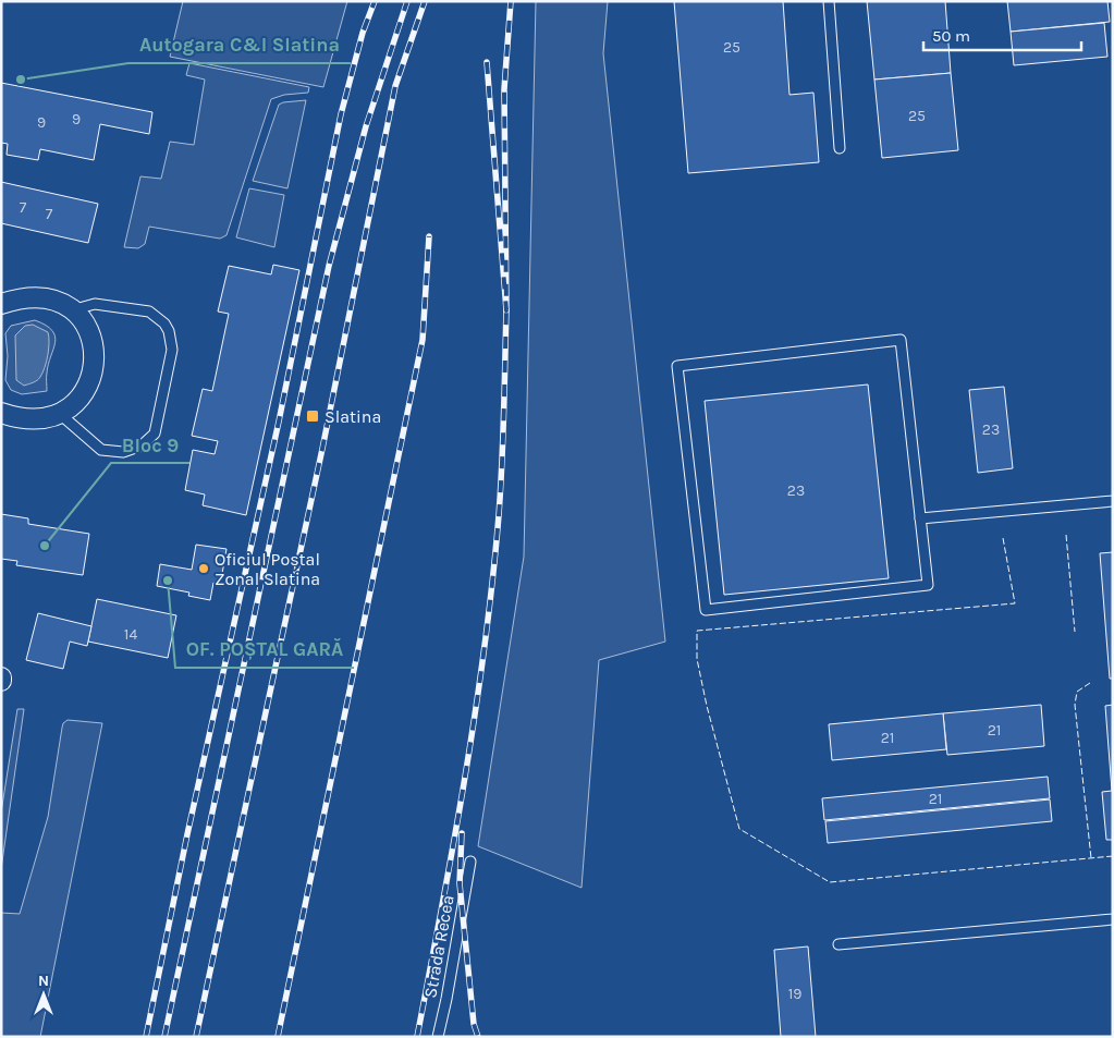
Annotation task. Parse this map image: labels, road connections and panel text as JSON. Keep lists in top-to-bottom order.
{
  "streets": {
    "lane": ["Strada Recea"]
  },
  "places": {
    "other": [
      "Autogara C&I Slatina",
      "Bloc 9",
      "Oficiul Poștal Zonal Slatina",
      "OF. POȘTAL GARĂ"
    ],
    "transit": ["Slatina"]
  },
  "house_numbers": [
    "25",
    "25",
    "9",
    "9",
    "7",
    "7",
    "23",
    "23",
    "14",
    "21",
    "21",
    "21",
    "19"
  ],
  "scale_bar": "50 m",
  "north": "top"
}
